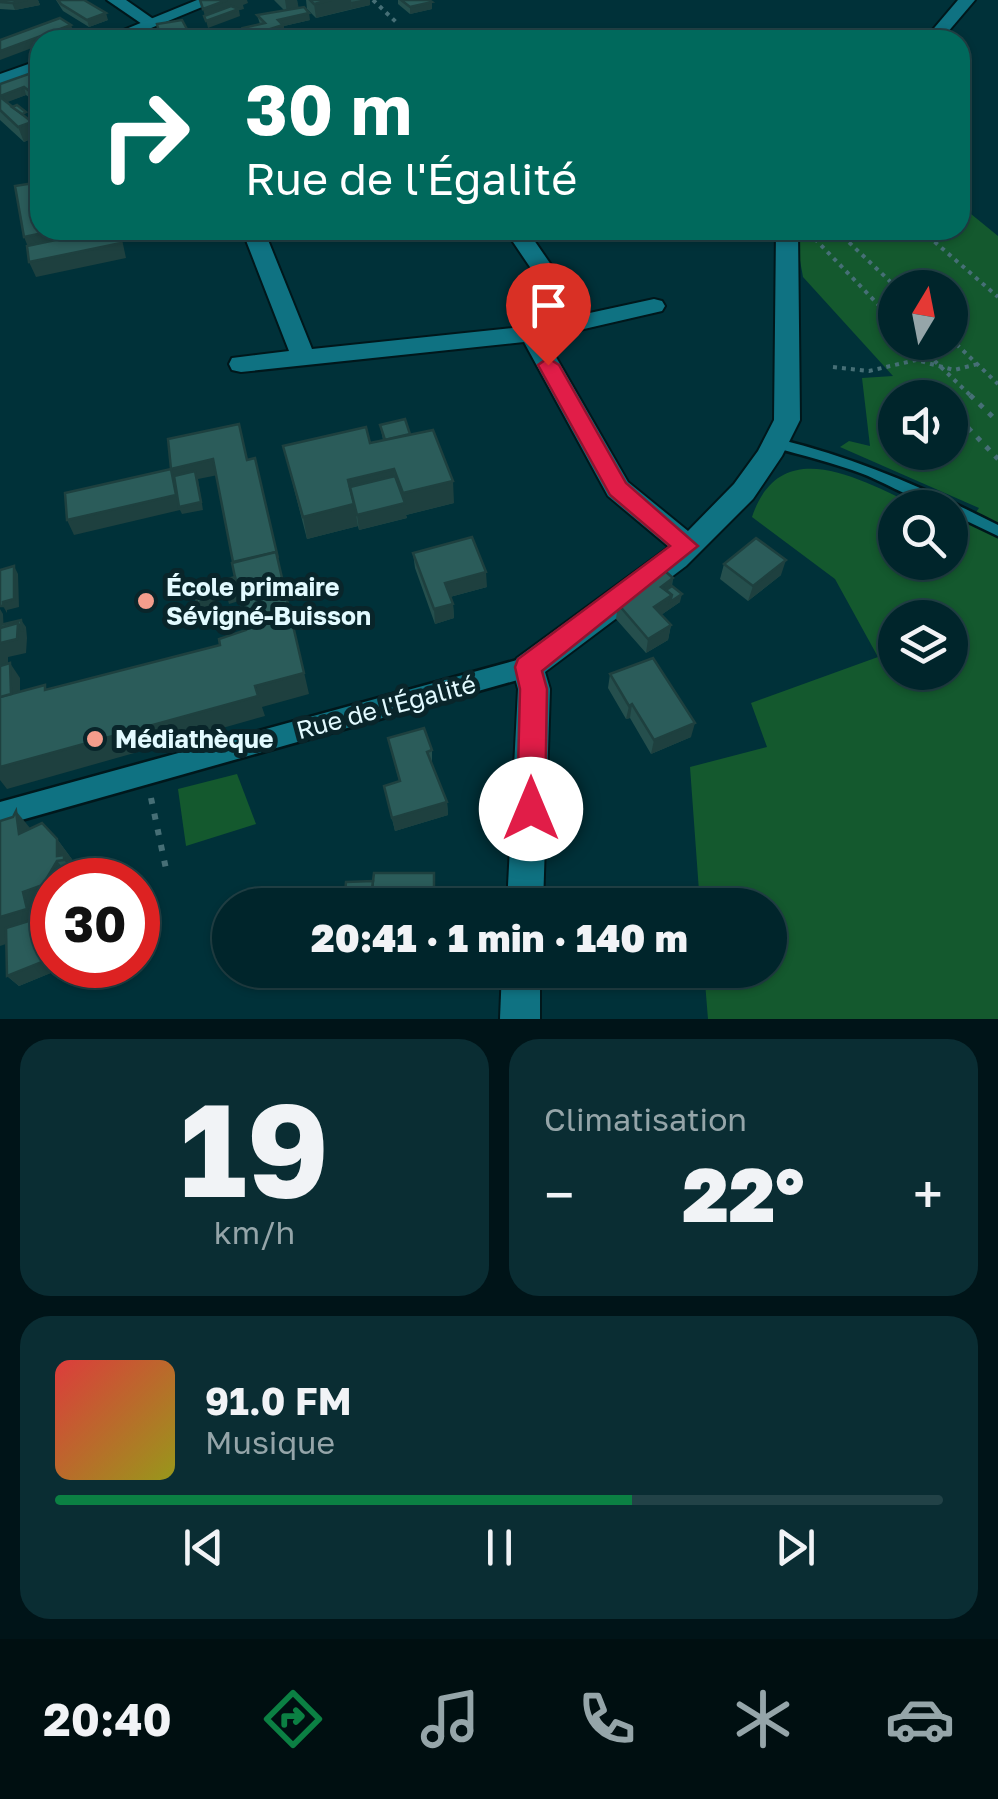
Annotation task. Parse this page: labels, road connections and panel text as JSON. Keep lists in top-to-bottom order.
{
  "streets": {
    "street": ["Rue de l'Égalité"]
  },
  "places": ["École primaire Sévigné-Buisson", "Médiathèque"],
  "north": "top",
  "page": {
    "turn": ["30 m", "Rue de l'Égalité"],
    "limit": "30",
    "trip": "20:41 · 1 min · 140 m",
    "tile": [
      ["19", "km/h"],
      "Climatisation"
    ],
    "heat": ["−", "22°", "+"],
    "song": ["91.0 FM", "Musique"],
    "tabs": "20:40"
  }
}
